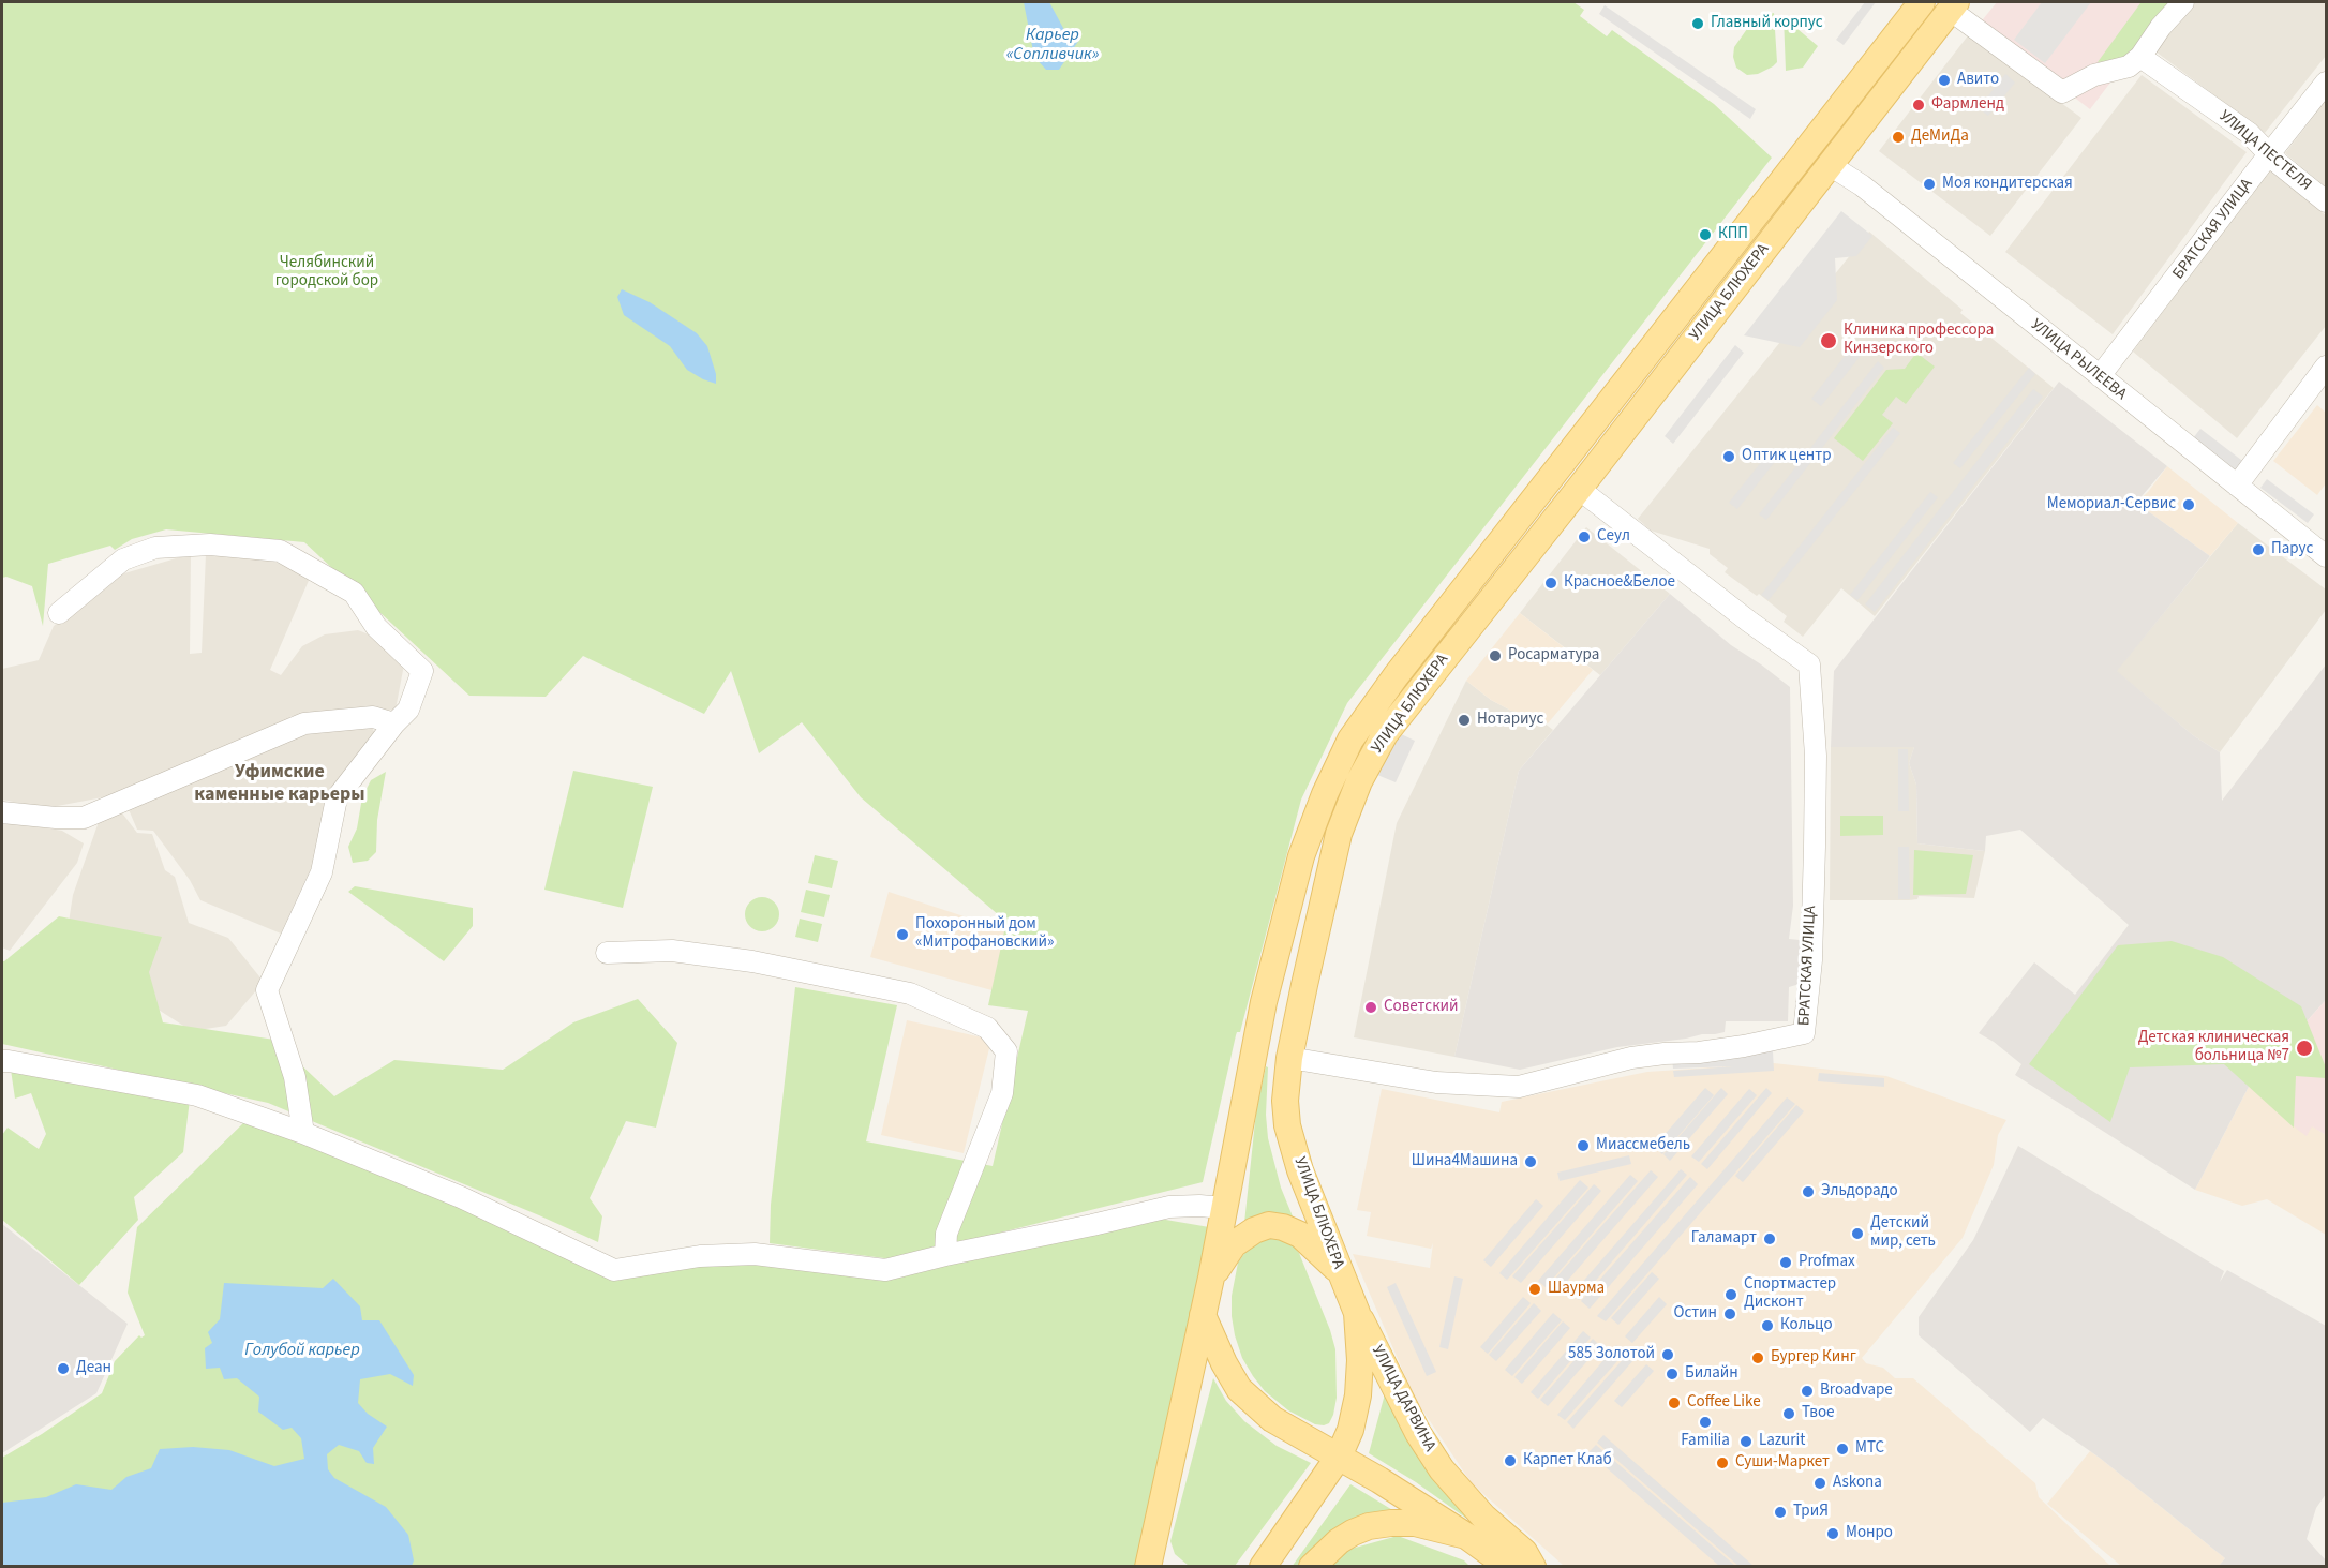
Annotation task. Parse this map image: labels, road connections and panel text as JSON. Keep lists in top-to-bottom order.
{
  "streets": {
    "main road": ["УЛИЦА БЛЮХЕРА", "УЛИЦА ДАРВИНА"],
    "street": ["УЛИЦА ПЕСТЕЛЯ", "БРАТСКАЯ УЛИЦА", "УЛИЦА РЫЛЕЕВА"]
  },
  "crossings": [
    ["УЛИЦА ПЕСТЕЛЯ", "БРАТСКАЯ УЛИЦА"],
    ["БРАТСКАЯ УЛИЦА", "УЛИЦА БЛЮХЕРА"],
    ["БРАТСКАЯ УЛИЦА", "УЛИЦА РЫЛЕЕВА"],
    ["УЛИЦА БЛЮХЕРА", "УЛИЦА РЫЛЕЕВА"],
    ["УЛИЦА БЛЮХЕРА", "УЛИЦА ДАРВИНА"]
  ],
  "districts": ["Уфимские каменные карьеры"],
  "water": ["Карьер «Сопливчик»", "Голубой карьер"],
  "parks": ["Челябинский городской бор"],
  "places": [
    "Главный корпус",
    "Авито",
    "Фармленд",
    "ДеМиДа",
    "Моя кондитерская",
    "КПП",
    "Клиника профессора Кинзерского",
    "Оптик центр",
    "Мемориал-Сервис",
    "Сеул",
    "Парус",
    "Красное&Белое",
    "Росарматура",
    "Нотариус",
    "Похоронный дом «Митрофановский»",
    "Советский",
    "Детская клиническая больница №7",
    "Миассмебель",
    "Шина4Машина",
    "Эльдорадо",
    "Детский мир, сеть",
    "Галамарт",
    "Profmax",
    "Шаурма",
    "Спортмастер Дисконт",
    "Остин",
    "Кольцо",
    "585 Золотой",
    "Бургер Кинг",
    "Деан",
    "Билайн",
    "Broadvape",
    "Coffee Like",
    "Твое",
    "Familia",
    "Lazurit",
    "МТС",
    "Карпет Клаб",
    "Суши-Маркет",
    "Askona",
    "ТриЯ",
    "Монро"
  ]
}
